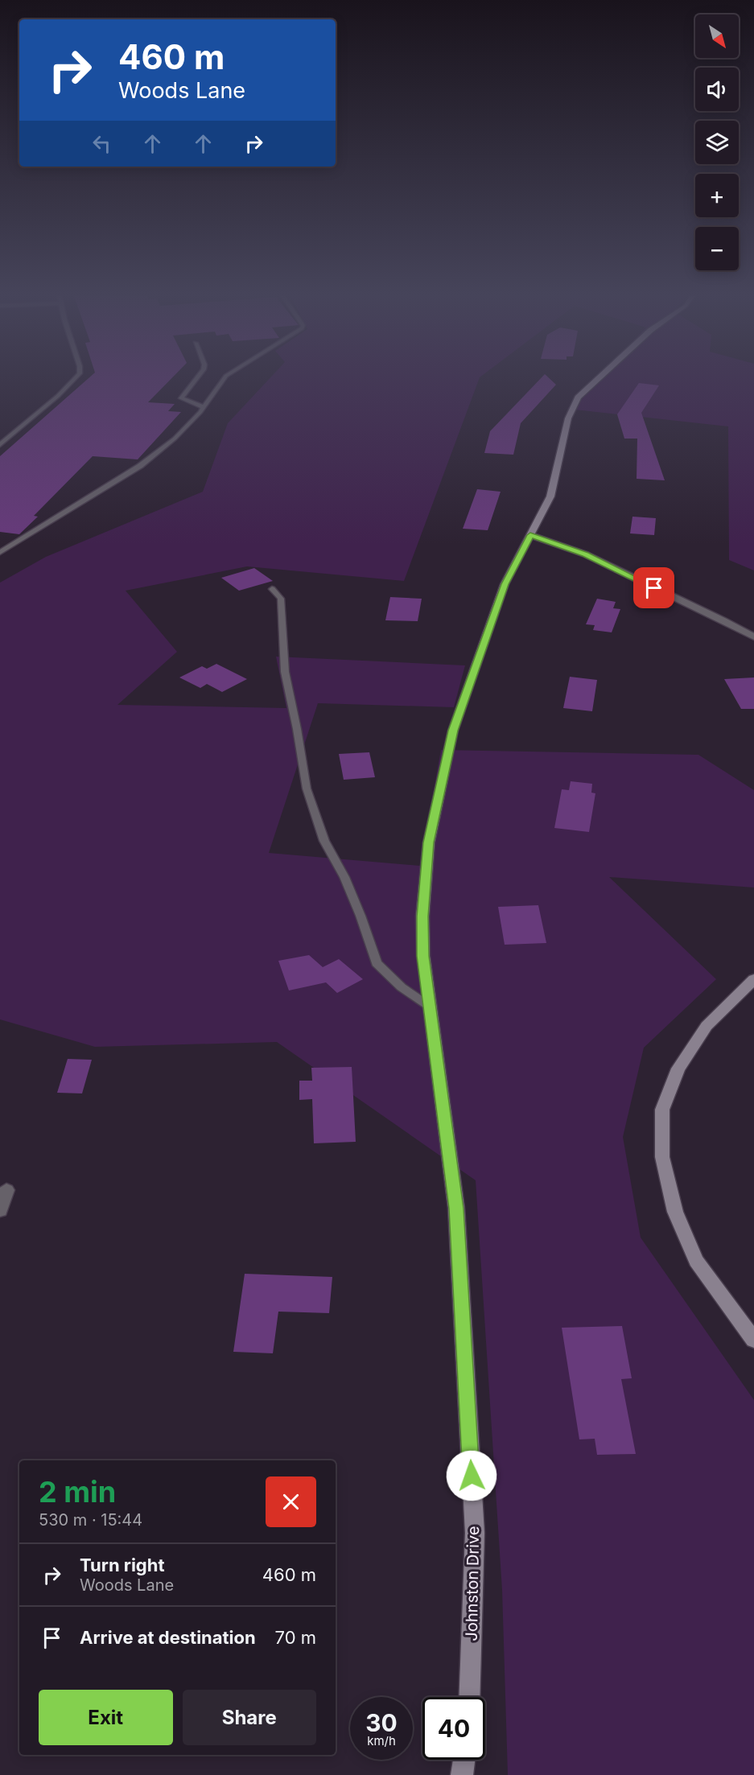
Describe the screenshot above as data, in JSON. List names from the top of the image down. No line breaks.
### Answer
{"streets":{"street":["Johnston Drive"]},"north":"bottom right","page":{"map_buttons":["+","−"],"turn":["460 m","Woods Lane"],"heading":["2 min","530 m · 15:44"],"list":[{"name":"Turn right","note":"Woods Lane","value":"460 m"},{"name":"Arrive at destination","value":"70 m"}],"buttons":["Exit","Share"],"speed":"30 km/h","limit":"40"}}
